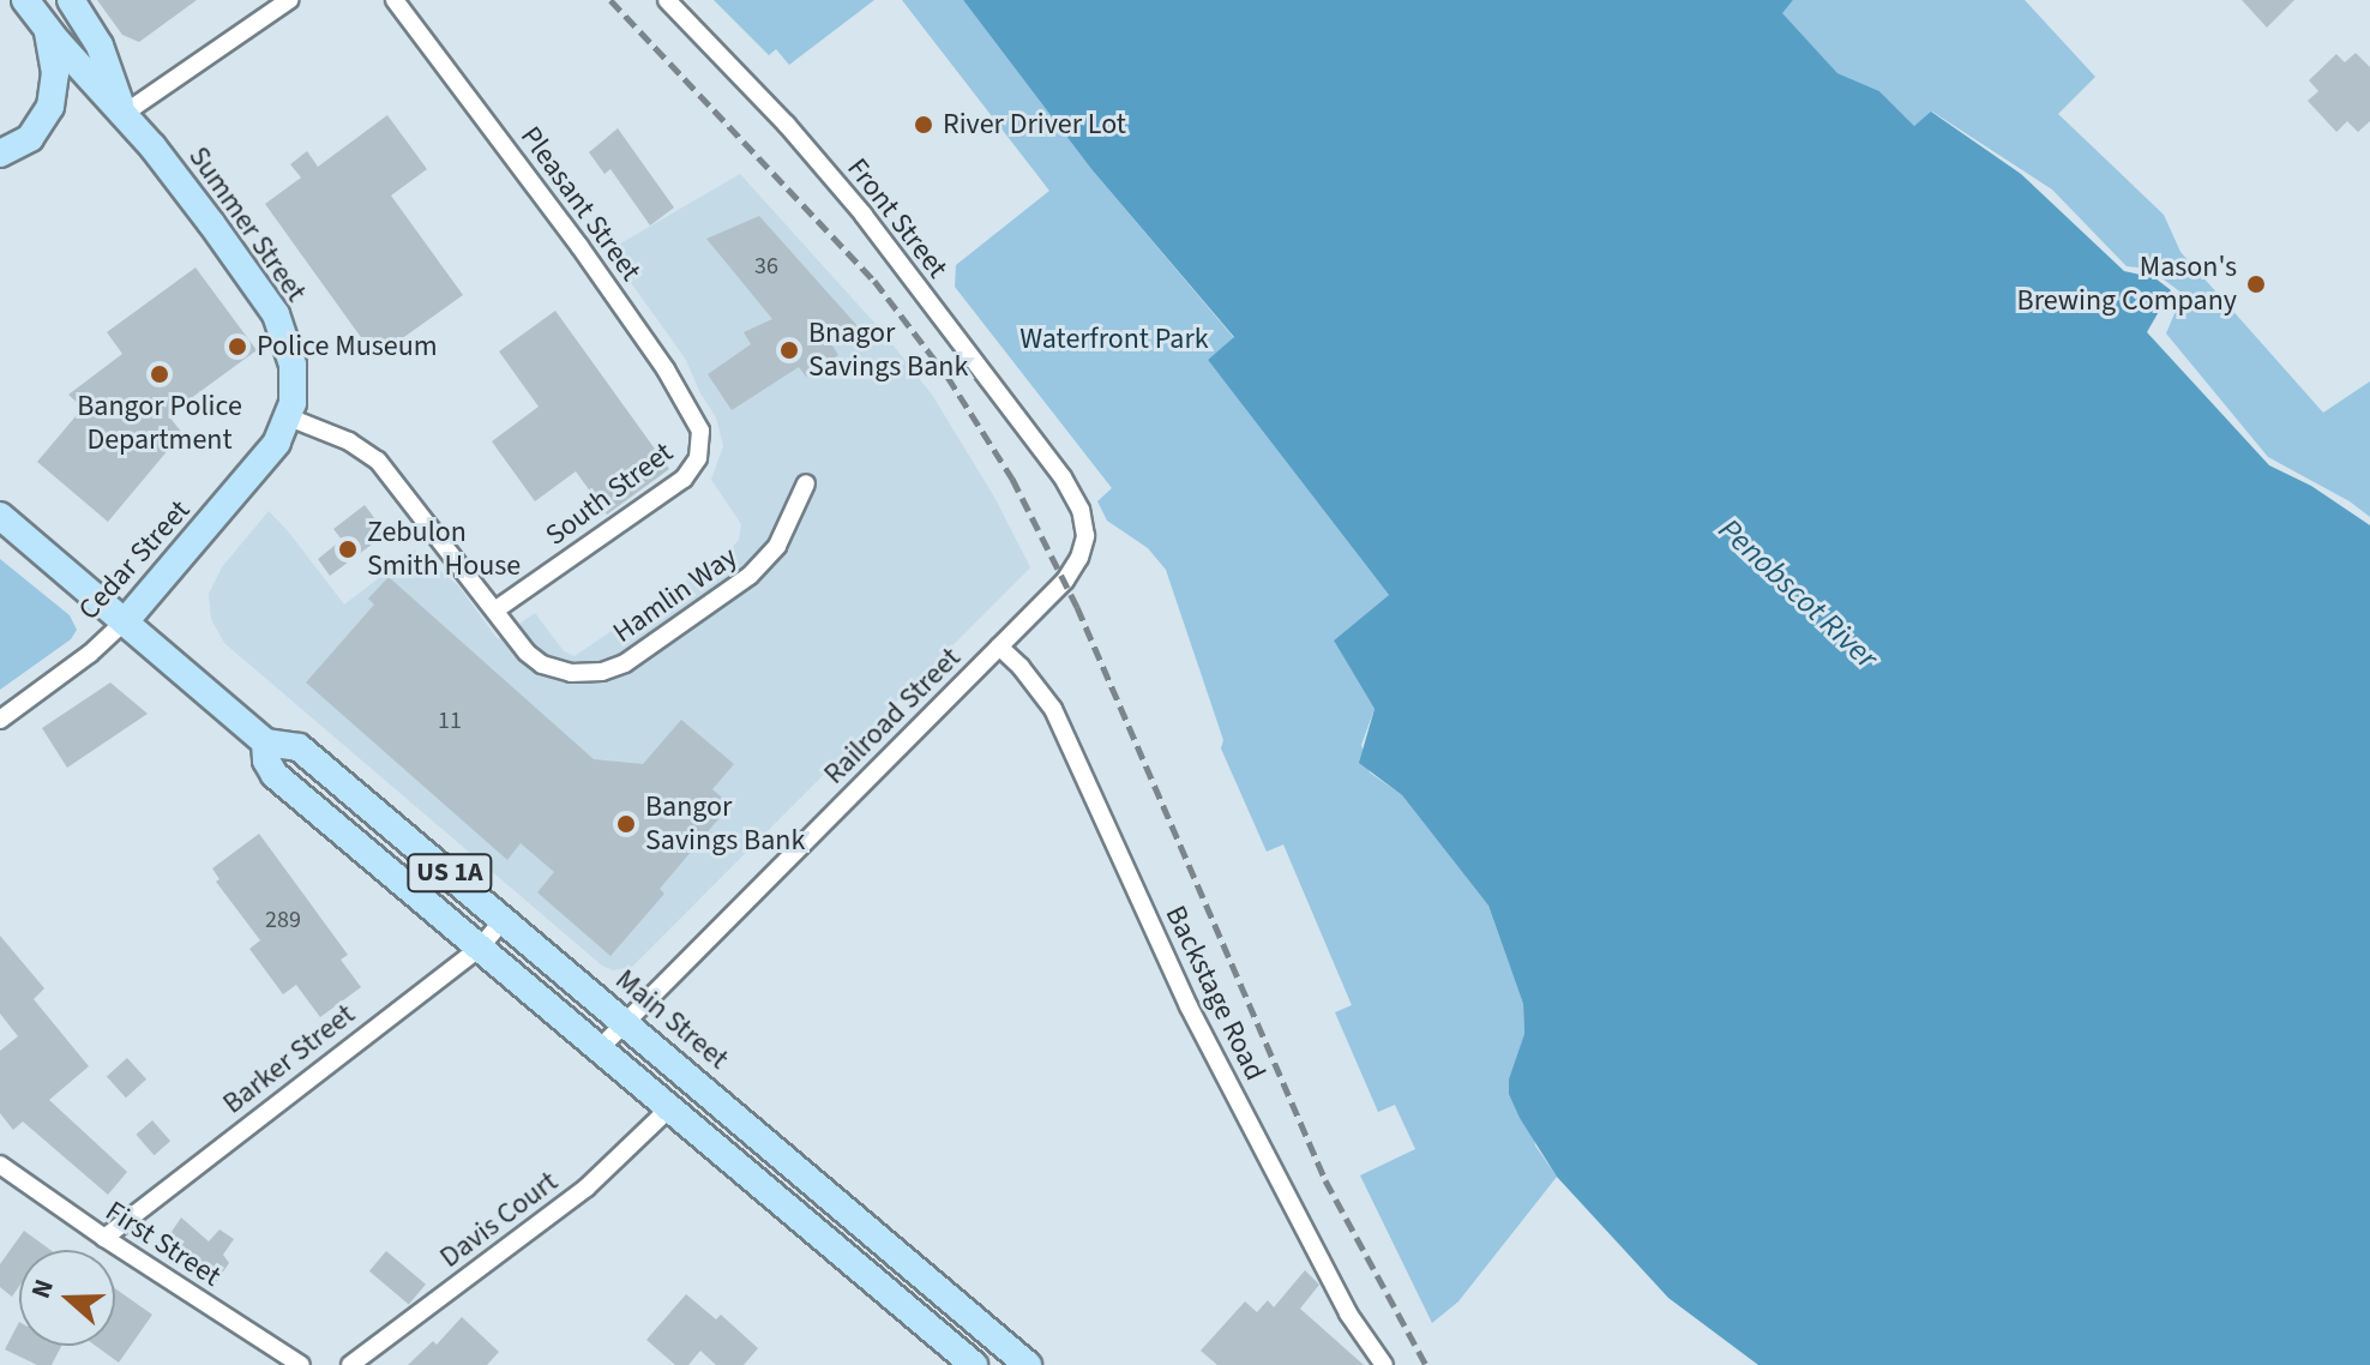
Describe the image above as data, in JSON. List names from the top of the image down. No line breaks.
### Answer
{"streets":{"main road":["Summer Street","Cedar Street","US 1A","Main Street"],"street":["Pleasant Street","Front Street","South Street","Hamlin Way","Railroad Street","Backstage Road","Barker Street","Davis Court","First Street"]},"crossings":[["Pleasant Street","South Street"],["Front Street","Railroad Street"],["Summer Street","Cedar Street"],["South Street","Hamlin Way"],["Cedar Street","Main Street"],["Railroad Street","Backstage Road"],["Railroad Street","Main Street"],["Main Street","Barker Street"],["Main Street","Davis Court"],["Barker Street","First Street"]],"water":["Penobscot River"],"parks":["Waterfront Park"],"places":["River Driver Lot","Mason's Brewing Company","Police Museum","Bnagor Savings Bank","Bangor Police Department","Zebulon Smith House","Bangor Savings Bank"],"house_numbers":["36","11","289"],"north":"left"}
